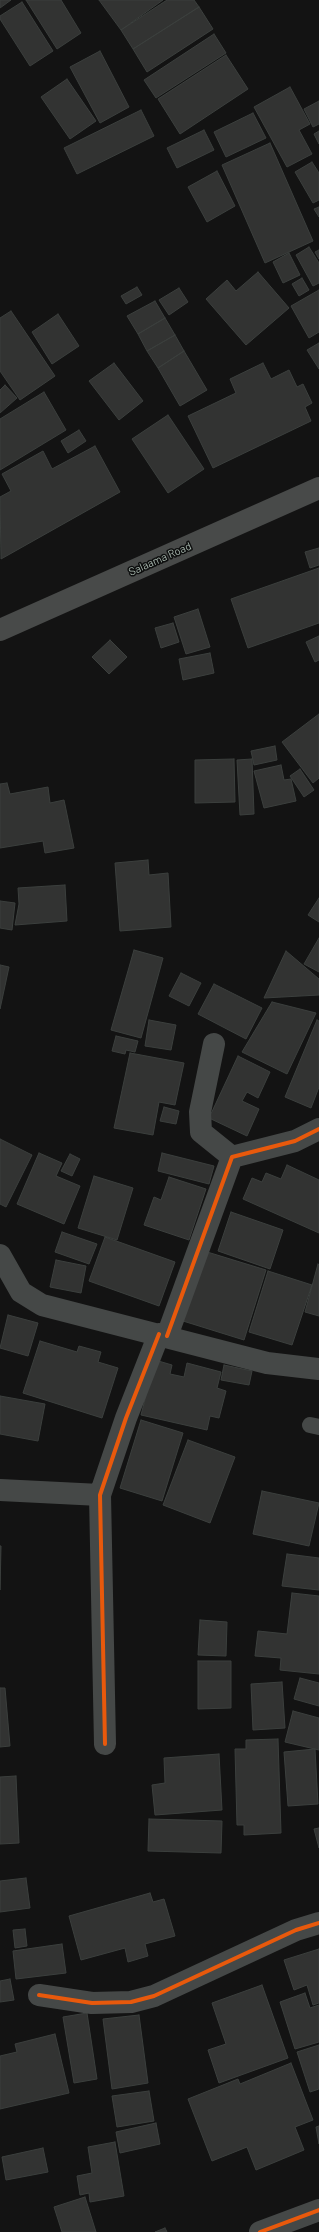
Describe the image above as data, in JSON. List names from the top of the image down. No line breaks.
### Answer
{"streets":{"main road":["Salaama Road"]}}
